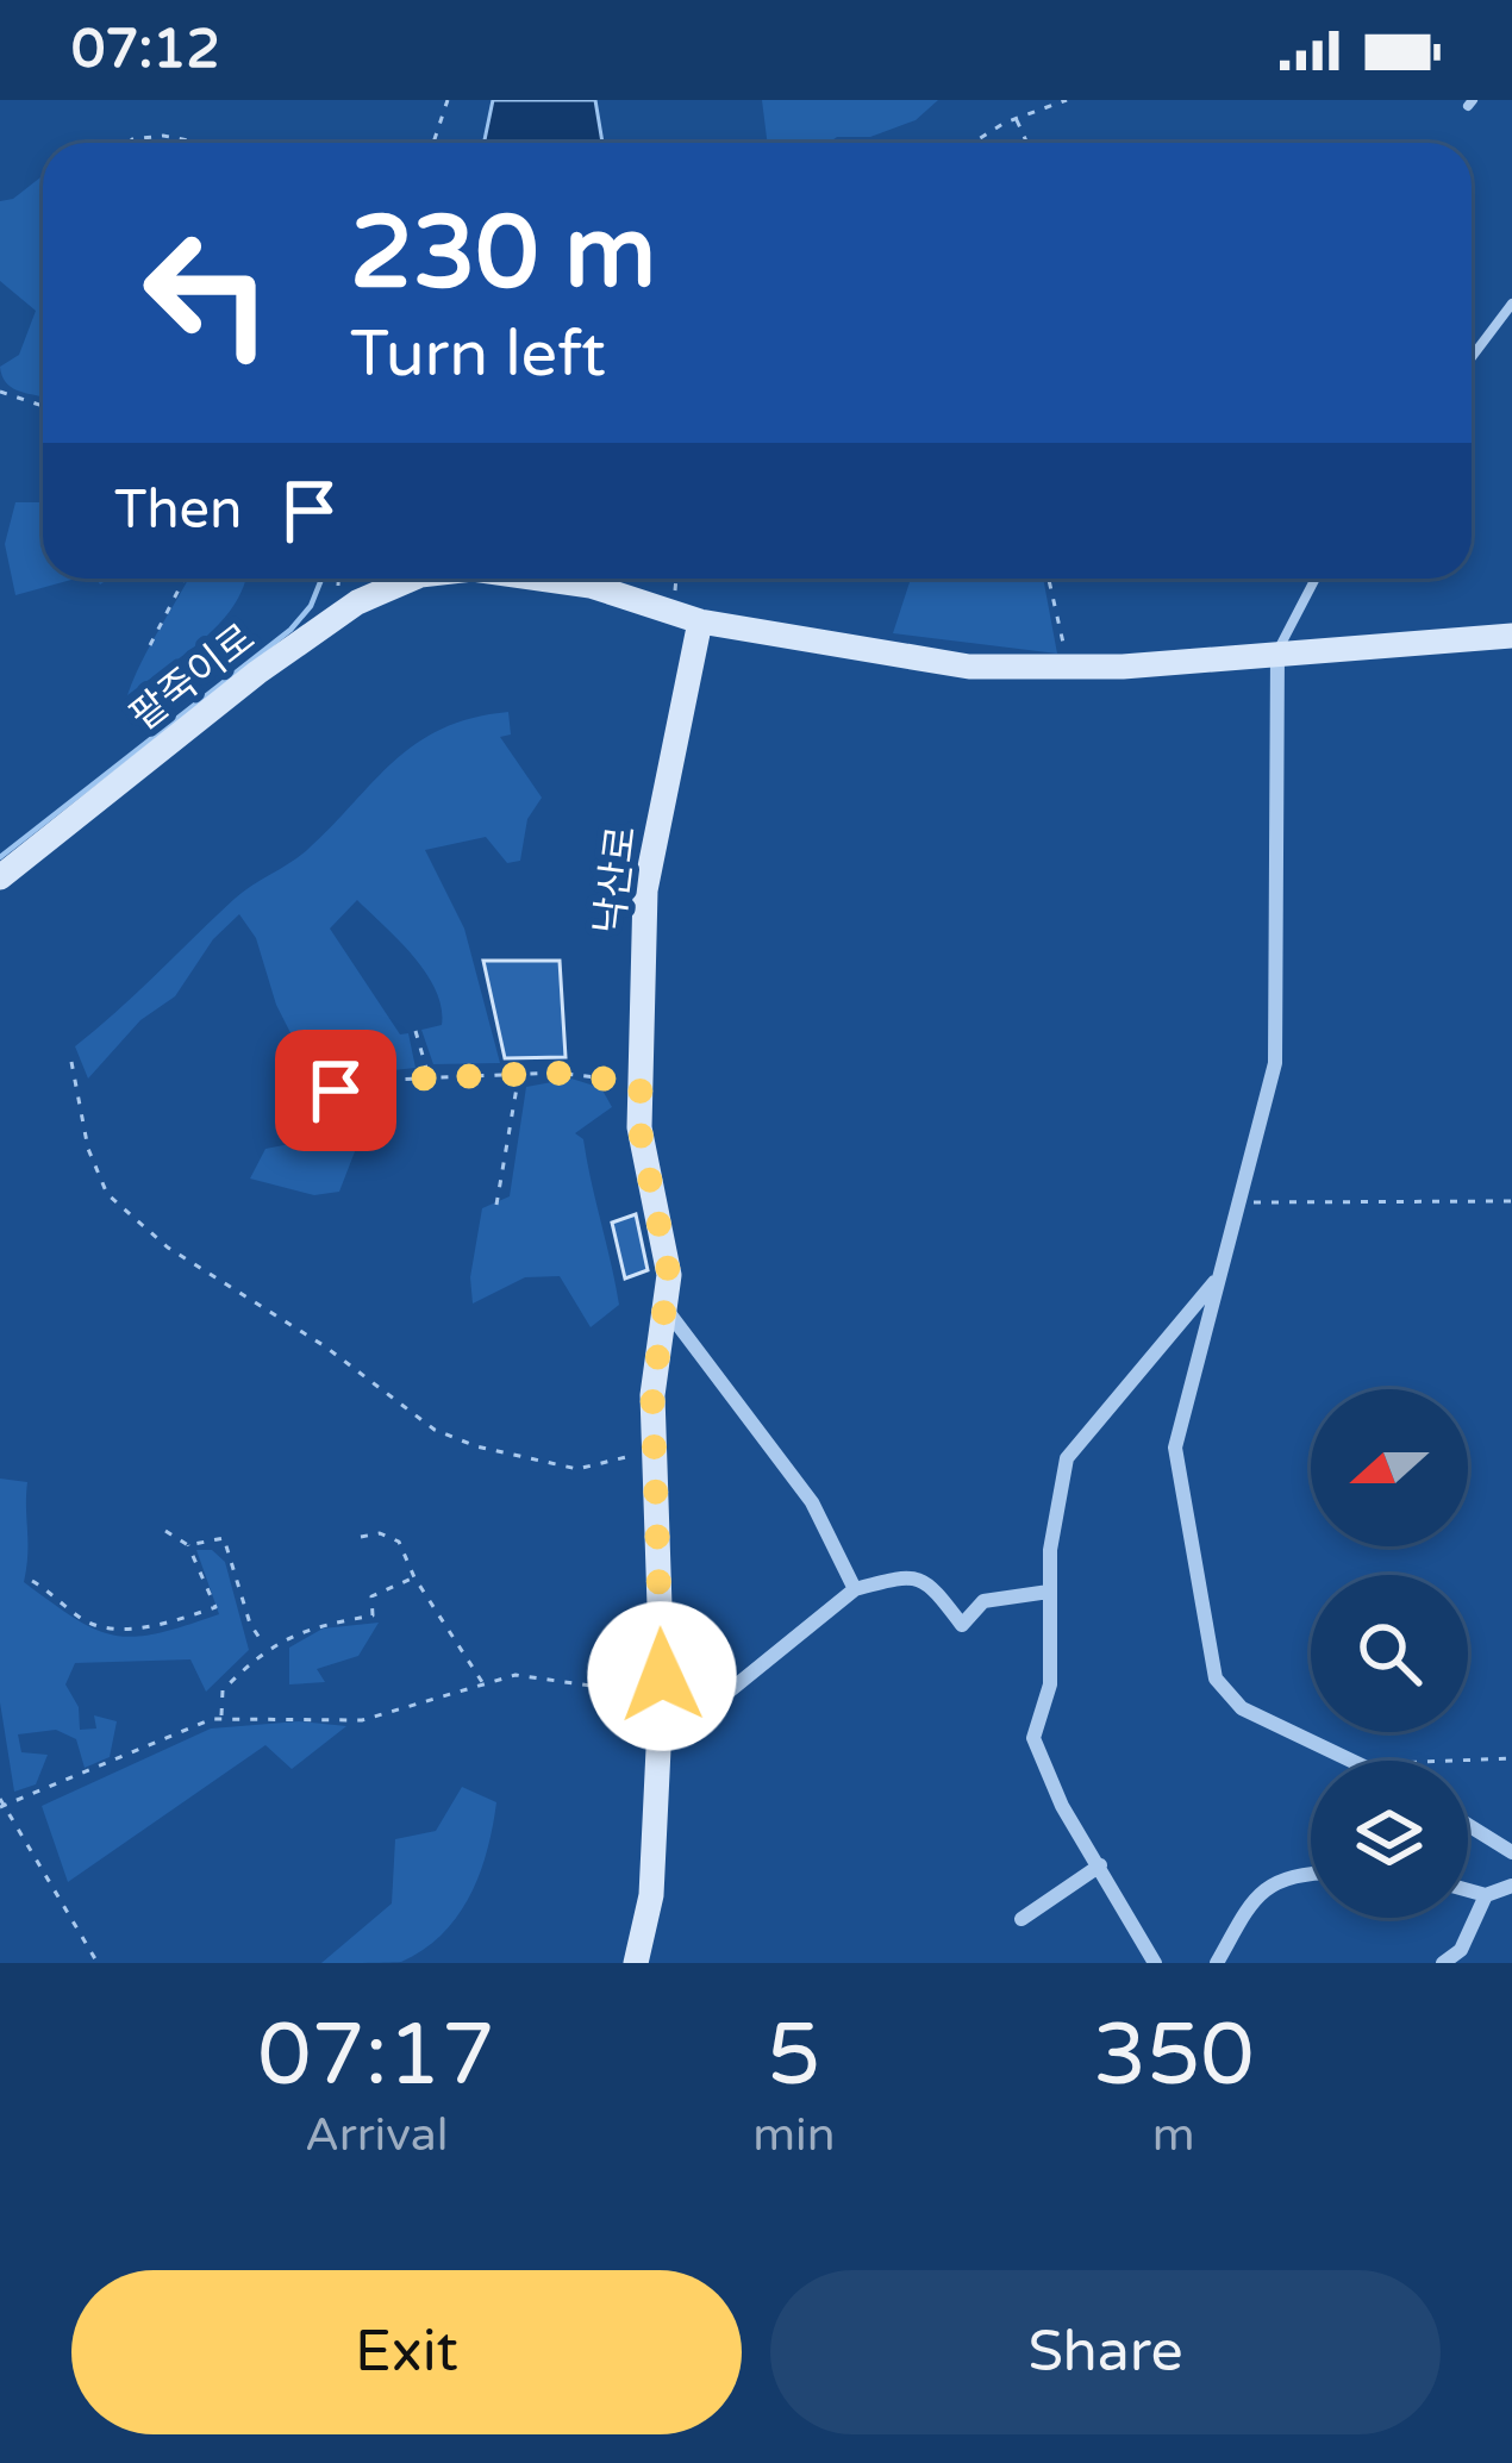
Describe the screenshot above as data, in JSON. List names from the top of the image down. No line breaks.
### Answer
{"streets":{"street":["팥죽이로","낙산로"]},"crossings":[["팥죽이로","낙산로"]],"north":"left","page":{"status":"07:12","turn":["230 m","Turn left"],"then":"Then","eta":["07:17","Arrival","5","min","350","m"],"buttons":["Exit","Share"]}}
